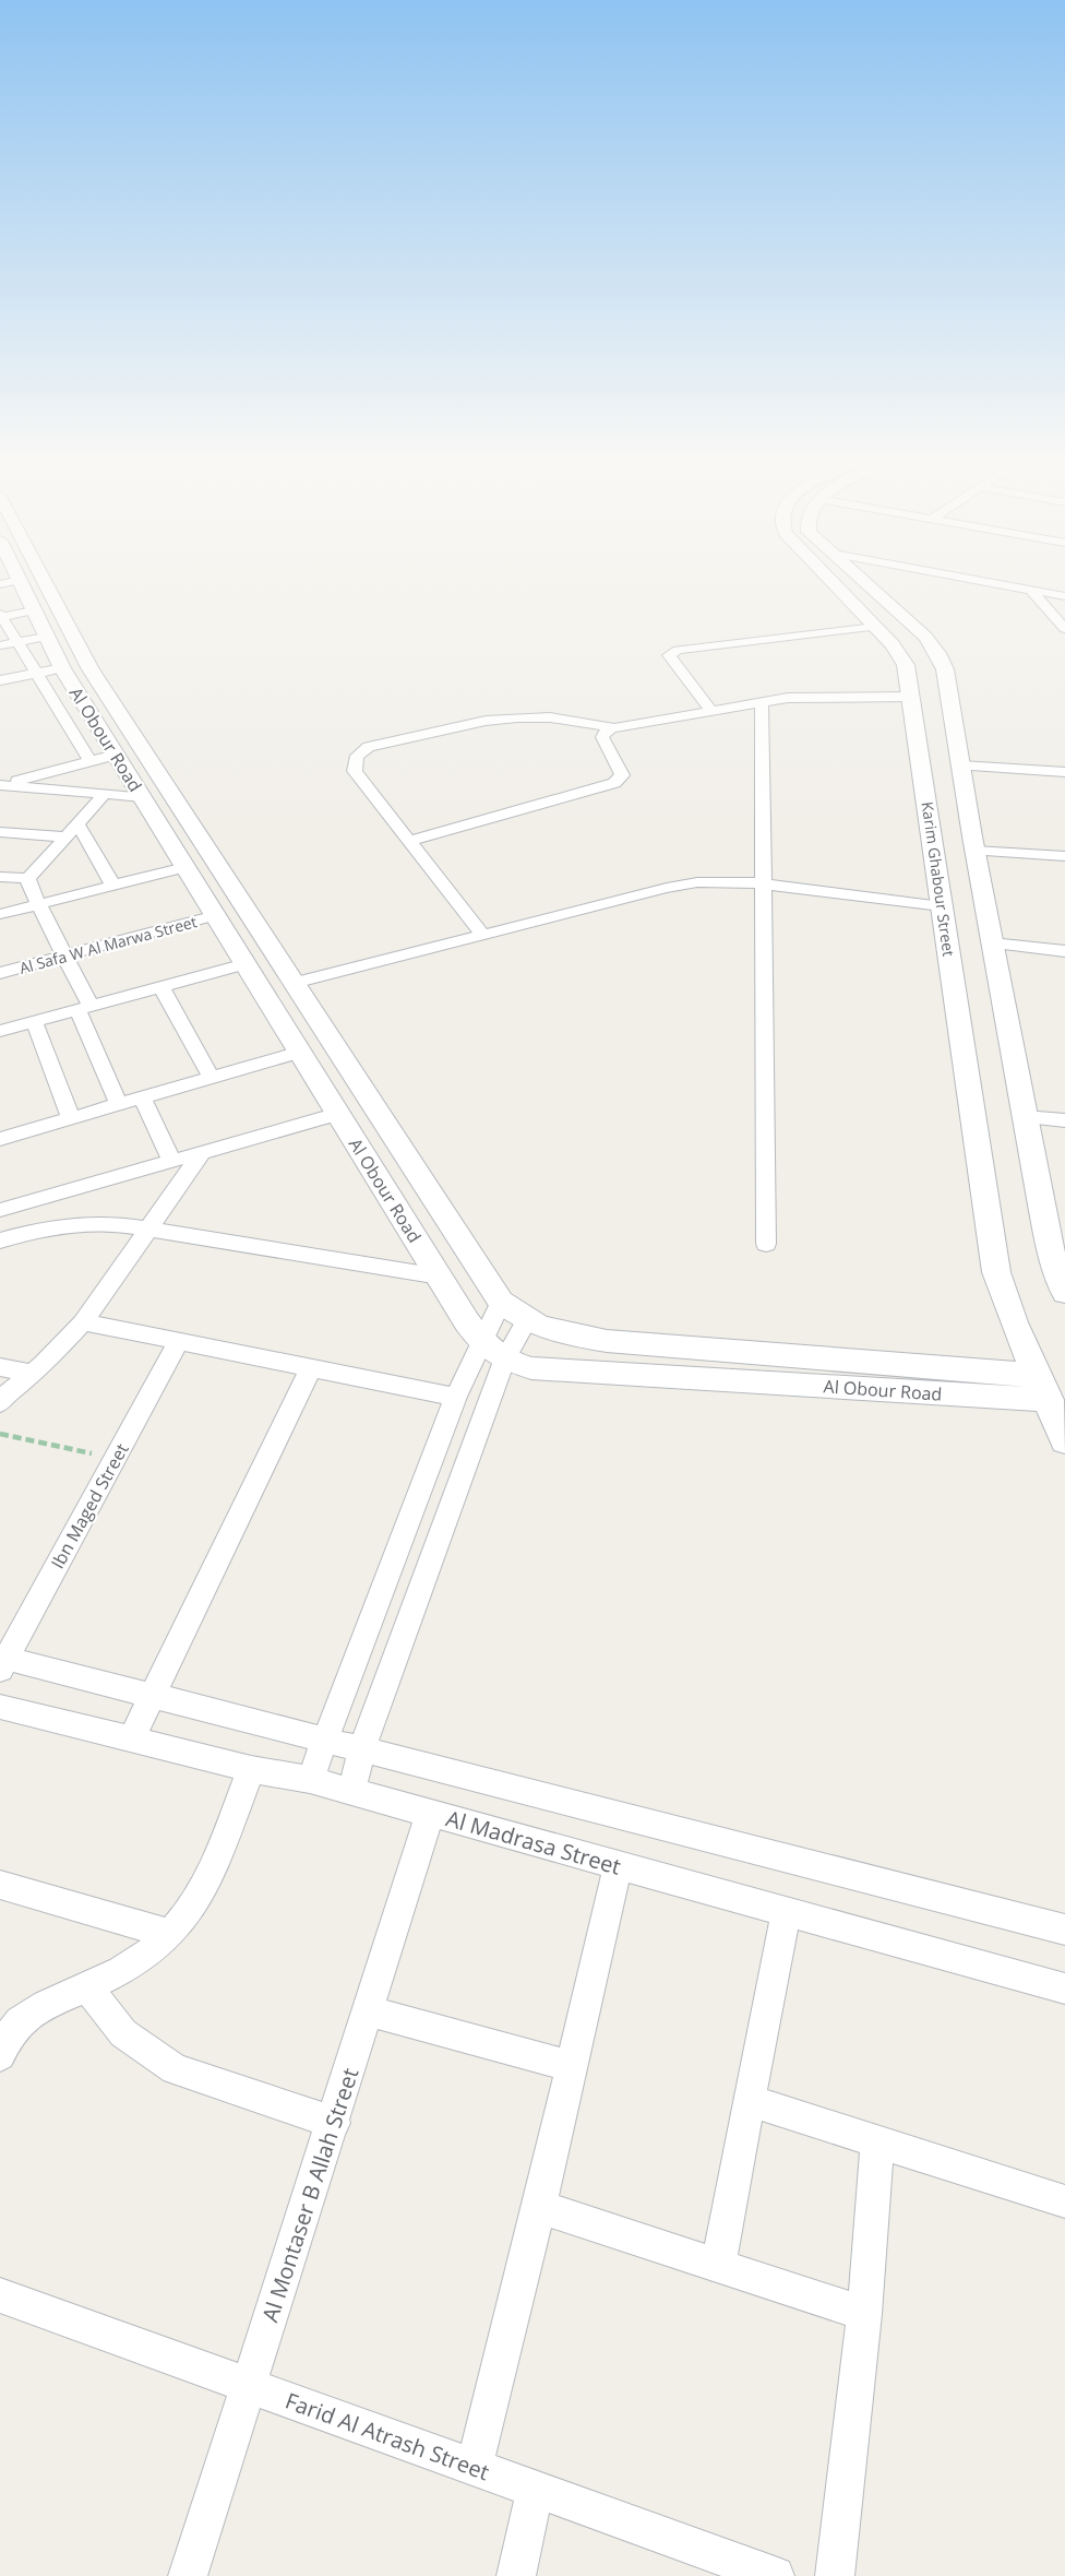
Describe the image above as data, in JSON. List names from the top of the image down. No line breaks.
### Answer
{"streets":{"street":["Al Obour Road","Karim Ghabour Street","Al Safa W Al Marwa Street","Ibn Maged Street","Al Madrasa Street","Al Montaser B Allah Street","Farid Al Atrash Street"]},"crossings":[["Al Obour Road","Karim Ghabour Street"],["Al Obour Road","Al Safa W Al Marwa Street"],["Al Madrasa Street","Al Montaser B Allah Street"],["Al Montaser B Allah Street","Farid Al Atrash Street"]]}
